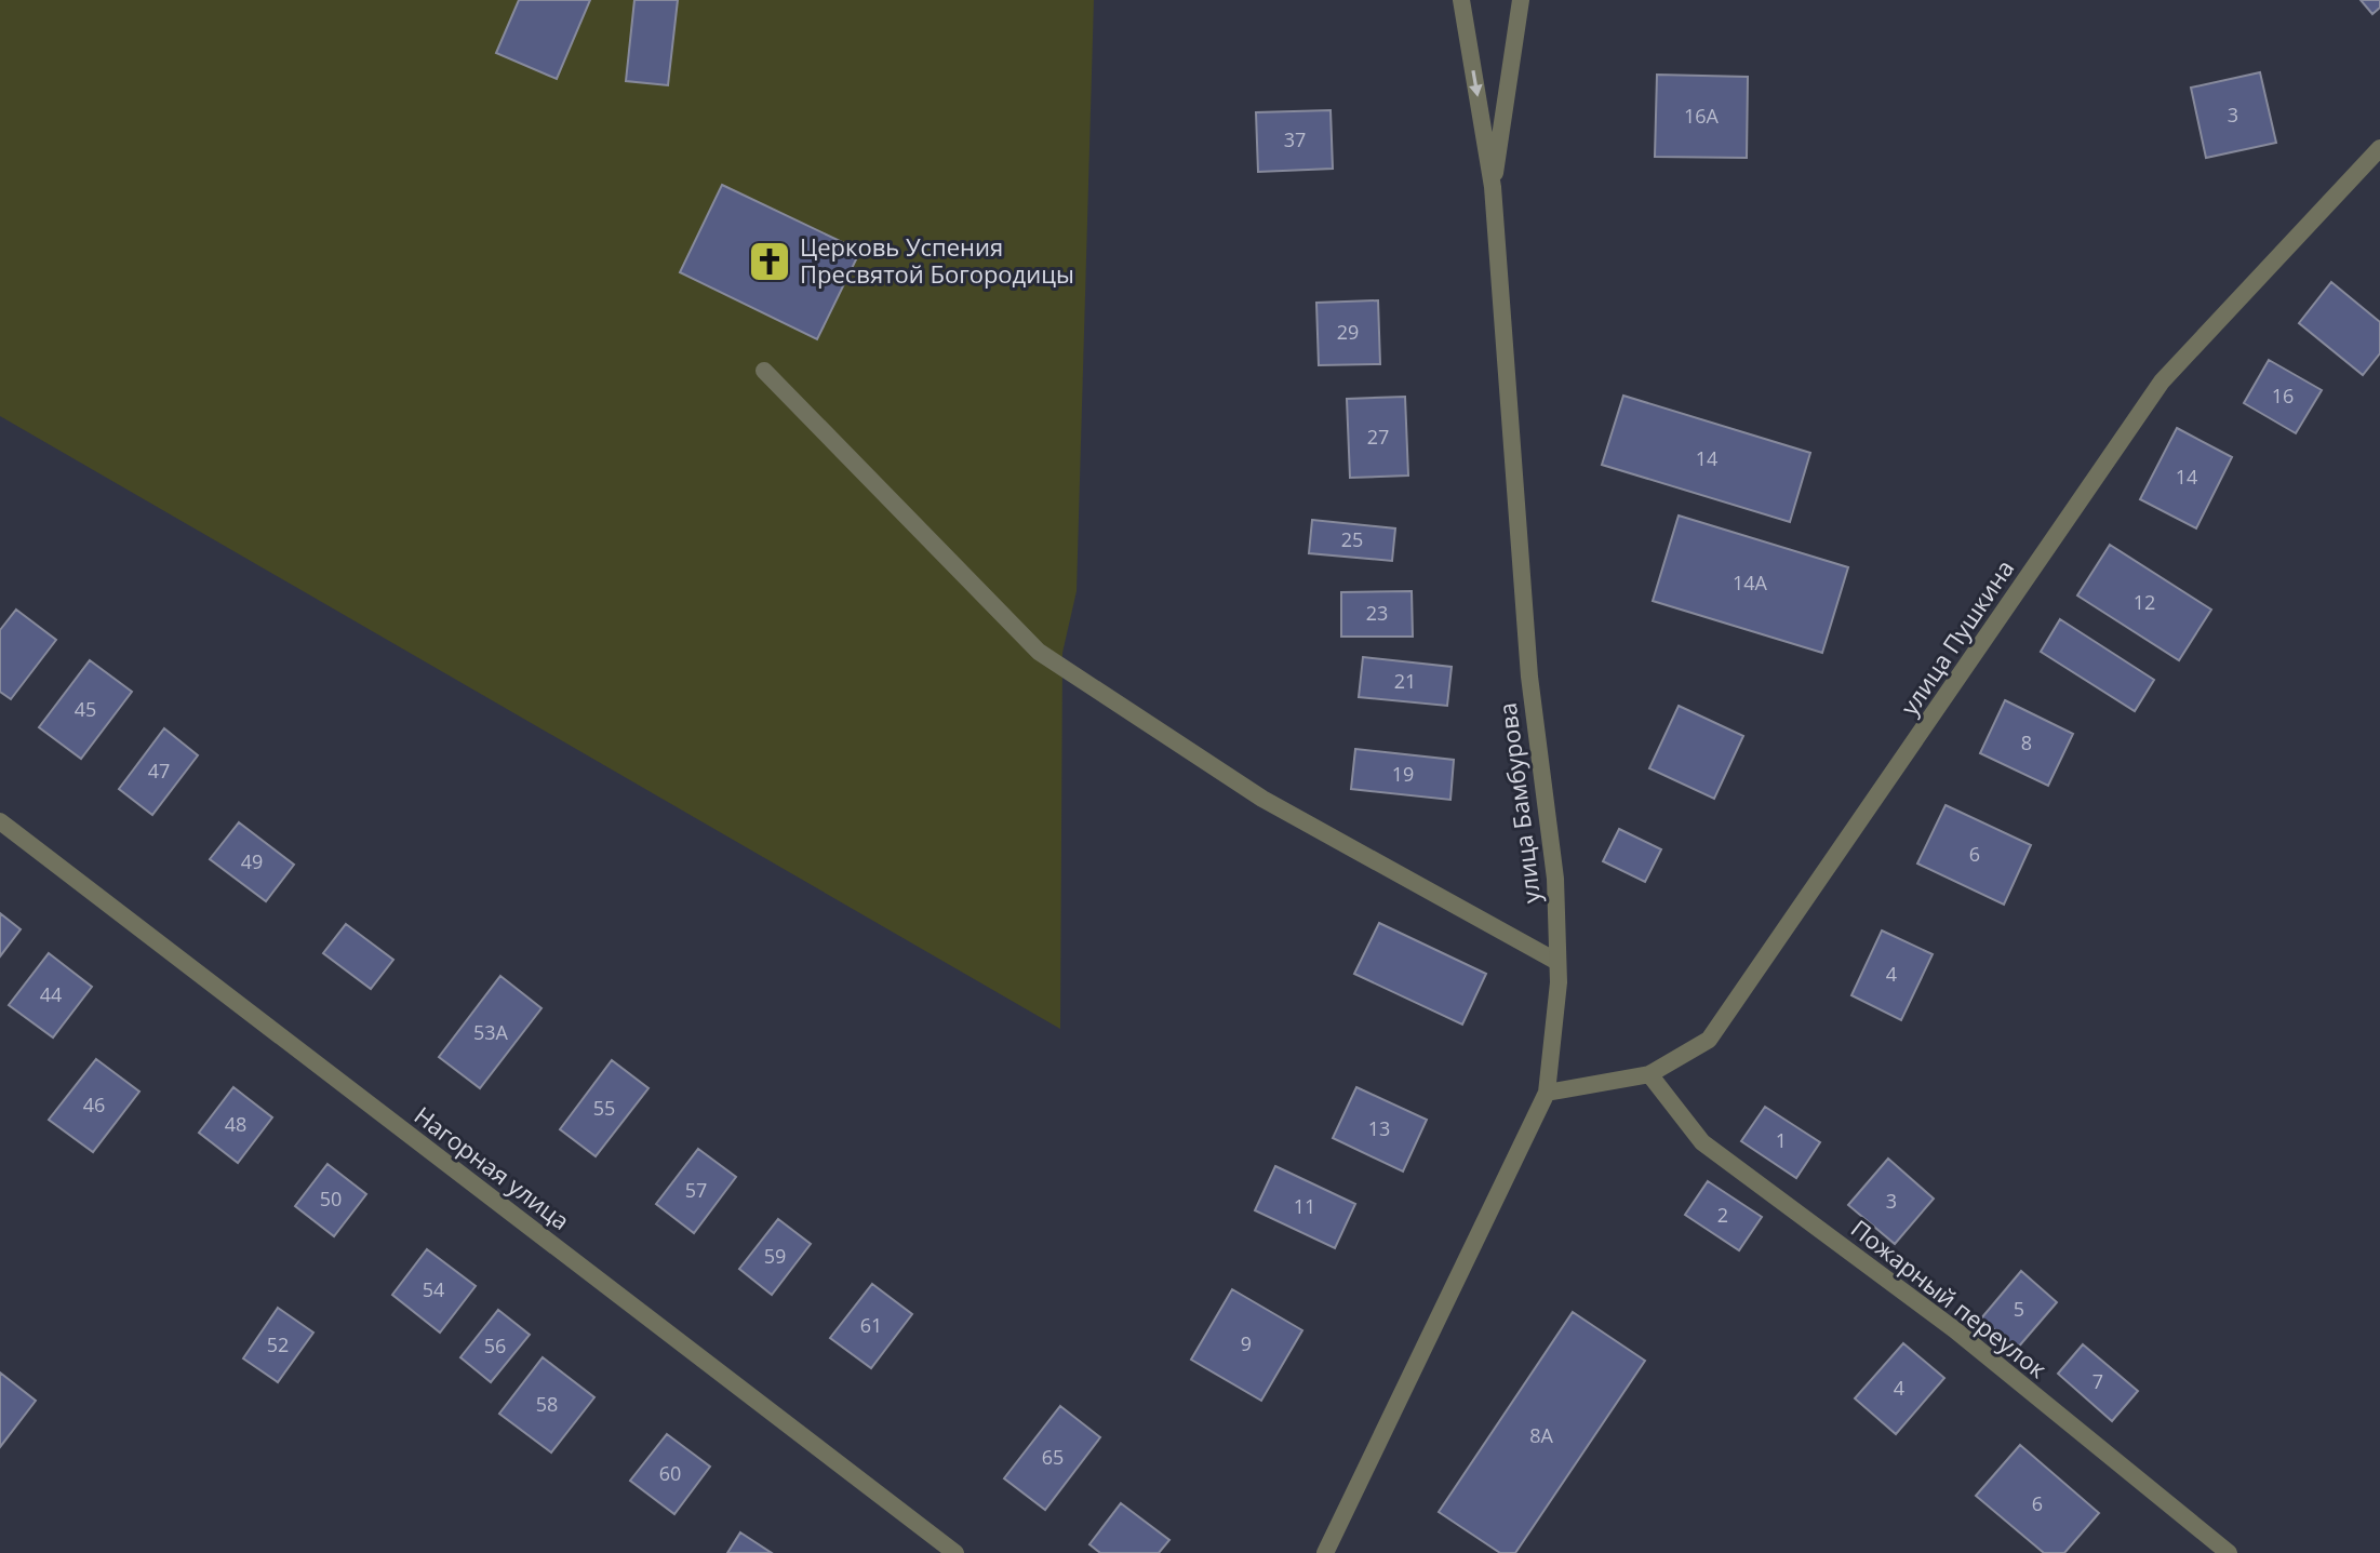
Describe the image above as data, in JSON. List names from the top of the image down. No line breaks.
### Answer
{"streets":{"street":["улица Пушкина","улица Бамбурова","Нагорная улица","Пожарный переулок"]},"crossings":[["улица Пушкина","улица Бамбурова"],["улица Пушкина","Пожарный переулок"]],"places":{"church":["Церковь Успения Пресвятой Богородицы"]},"house_numbers":["3","16А","37","29","16","27","14","14","25","14А","12","23","21","45","8","47","19","6","49","4","44","53А","46","55","48","13","1","57","50","3","11","2","59","54","5","61","9","52","56","7","4","58","8А","65","60","6"]}
